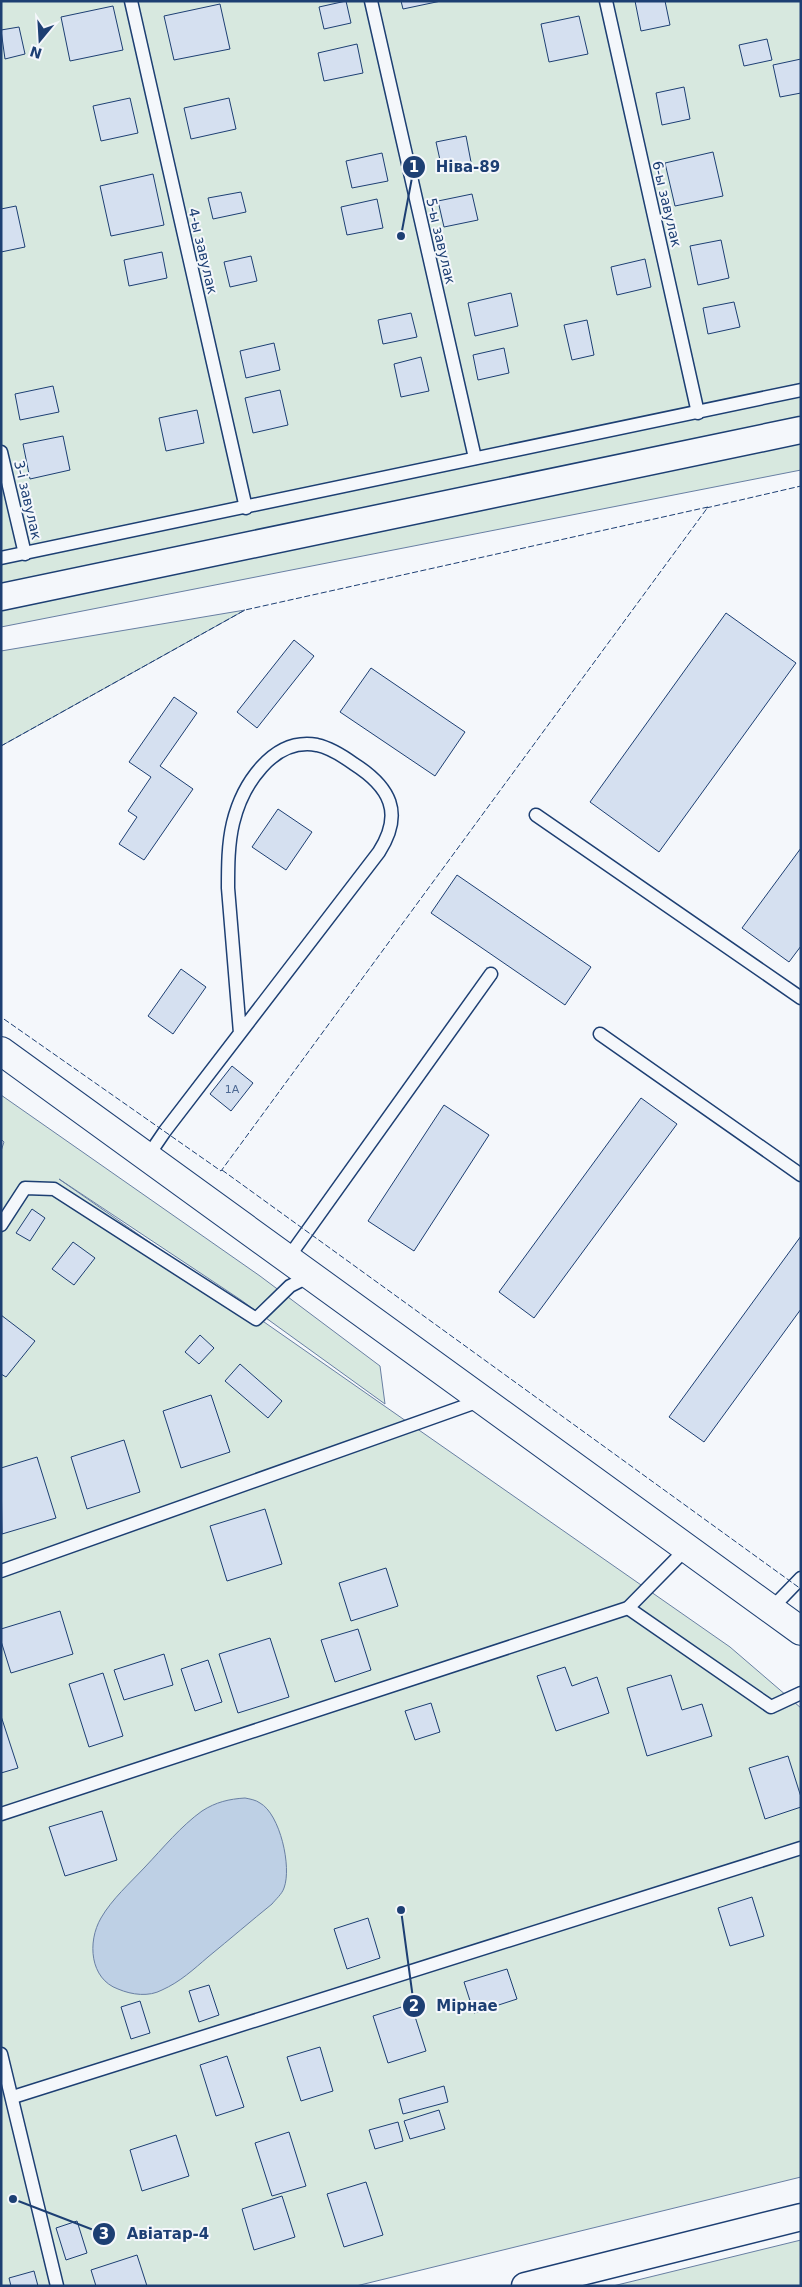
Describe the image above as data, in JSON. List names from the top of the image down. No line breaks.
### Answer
{"streets":{"lane":["6-ы завулак","5-ы завулак","4-ы завулак","3-і завулак"]},"places":["Ніва-89","Мірнае","Авіатар-4"],"house_numbers":["1А"],"north":"bottom"}
